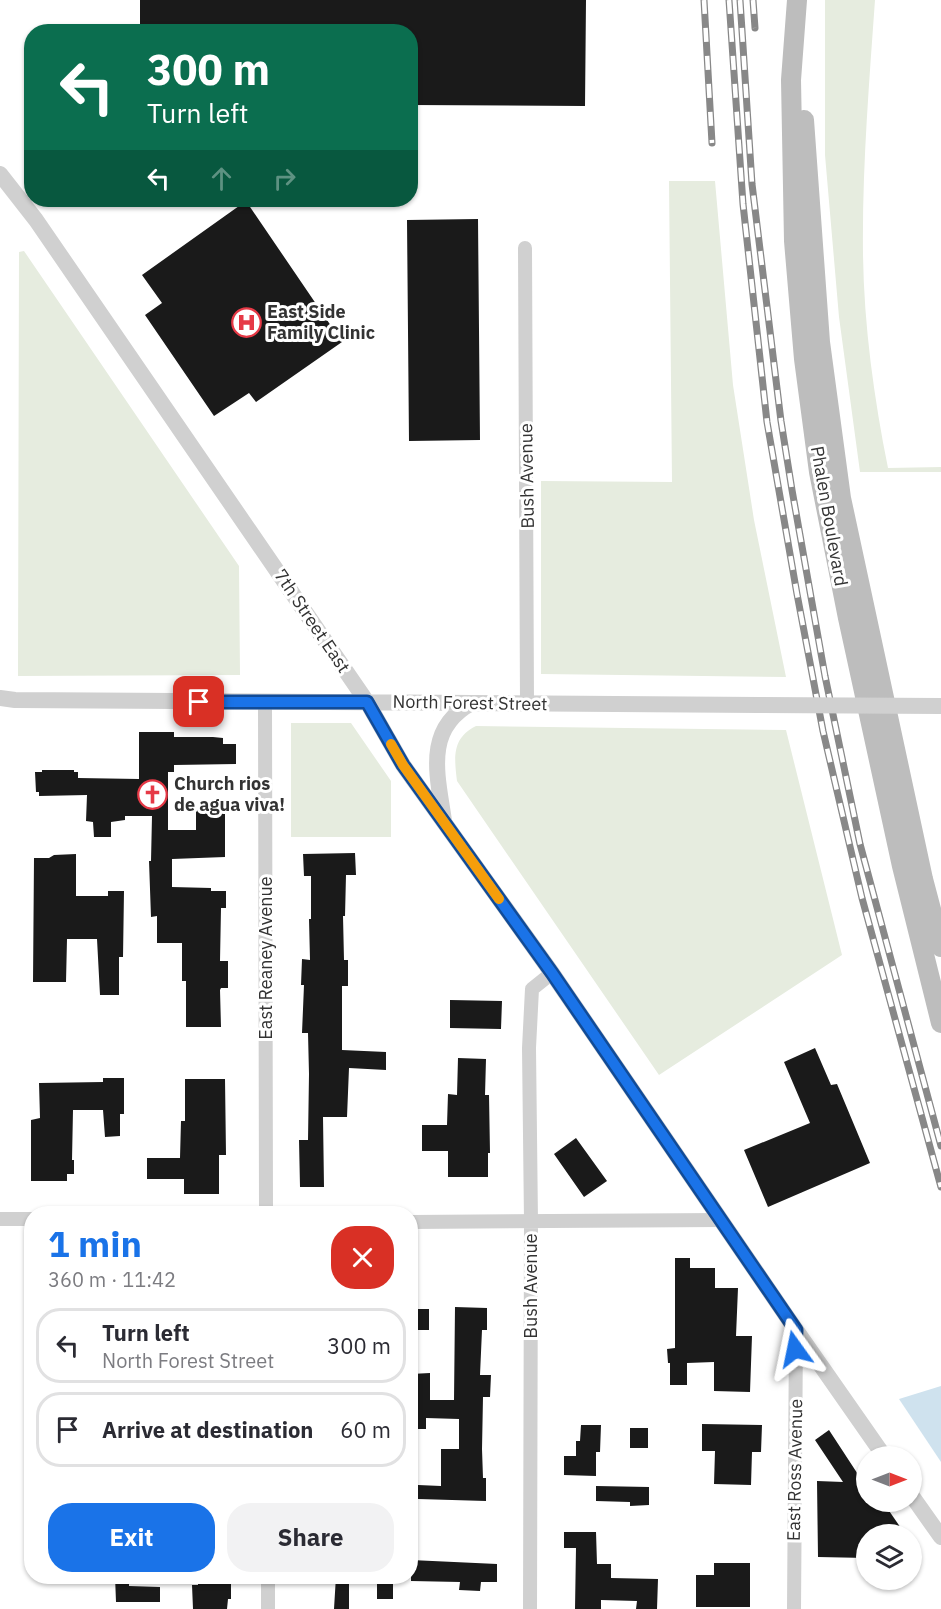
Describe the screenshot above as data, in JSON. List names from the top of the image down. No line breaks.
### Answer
{"streets":{"main road":["Phalen Boulevard"],"street":["Bush Avenue","7th Street East","North Forest Street","East Reaney Avenue","East Ross Avenue"]},"crossings":[["Bush Avenue","7th Street East"],["Bush Avenue","North Forest Street"],["7th Street East","North Forest Street"],["7th Street East","East Ross Avenue"],["North Forest Street","East Reaney Avenue"]],"places":{"hospital":["East Side Family Clinic"],"church":["Church rios de agua viva!"]},"north":"right","page":{"turn":["300 m","Turn left"],"heading":["1 min","360 m · 11:42"],"list":[{"name":"Turn left","note":"North Forest Street","value":"300 m"},{"name":"Arrive at destination","value":"60 m"}],"buttons":["Exit","Share"]}}
